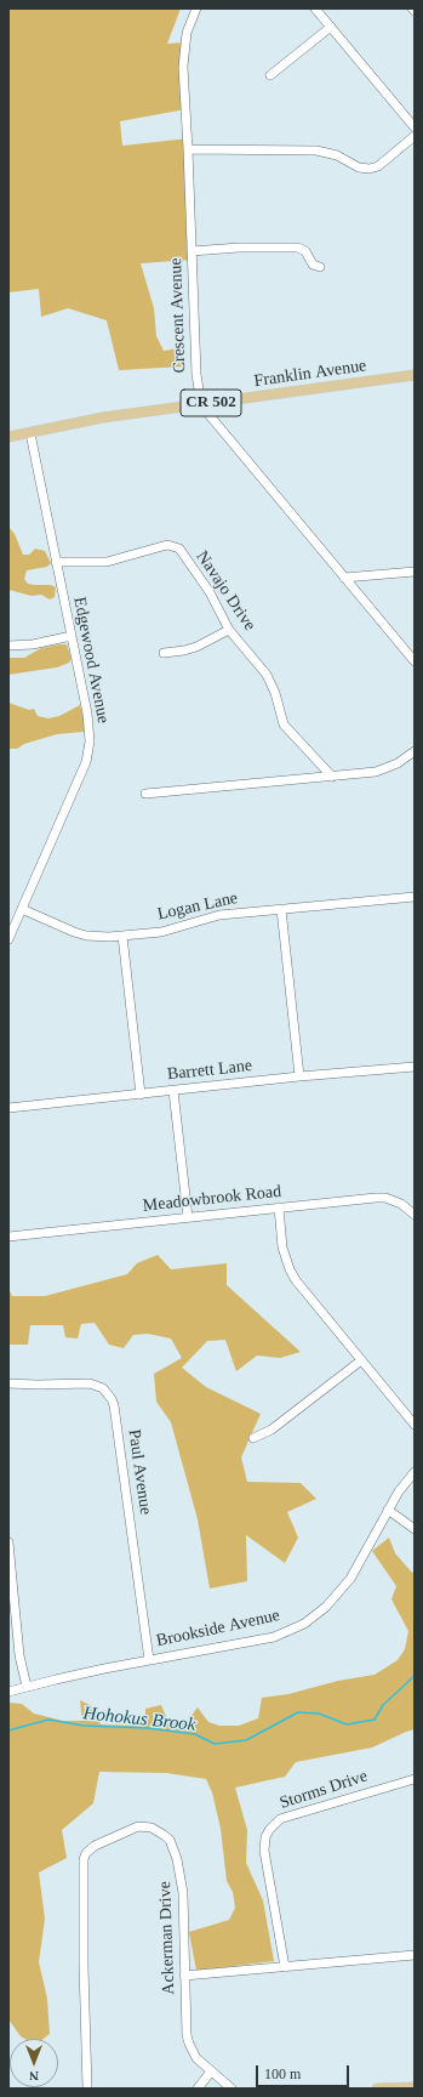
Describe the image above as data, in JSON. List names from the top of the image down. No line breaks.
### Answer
{"streets":{"main road":["Franklin Avenue","CR 502"],"street":["Crescent Avenue","Navajo Drive","Edgewood Avenue","Logan Lane","Barrett Lane","Meadowbrook Road","Paul Avenue","Brookside Avenue","Storms Drive","Ackerman Drive"]},"crossings":[["Crescent Avenue","Franklin Avenue"],["Franklin Avenue","Edgewood Avenue"],["Navajo Drive","Edgewood Avenue"],["Edgewood Avenue","Logan Lane"],["Paul Avenue","Brookside Avenue"]],"water":["Hohokus Brook"],"scale_bar":"100 m","north":"bottom"}
